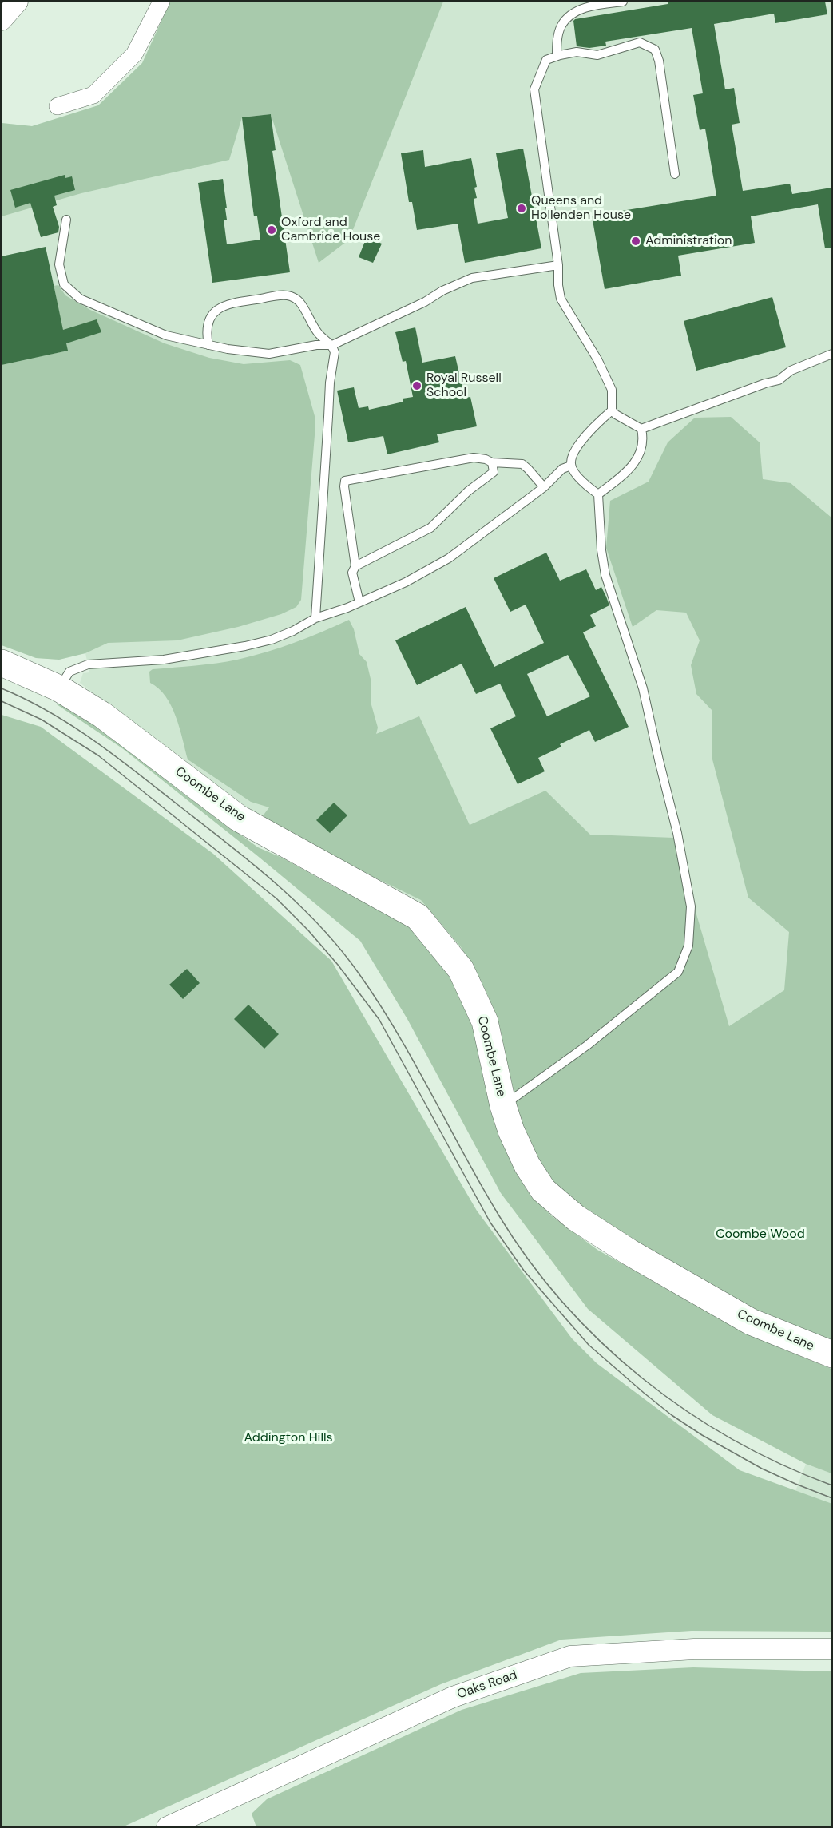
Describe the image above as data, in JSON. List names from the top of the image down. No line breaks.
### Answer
{"streets":{"main road":["Coombe Lane"],"street":["Oaks Road"]},"parks":["Coombe Wood","Addington Hills"],"places":["Queens and Hollenden House","Oxford and Cambride House","Administration","Royal Russell School"]}
